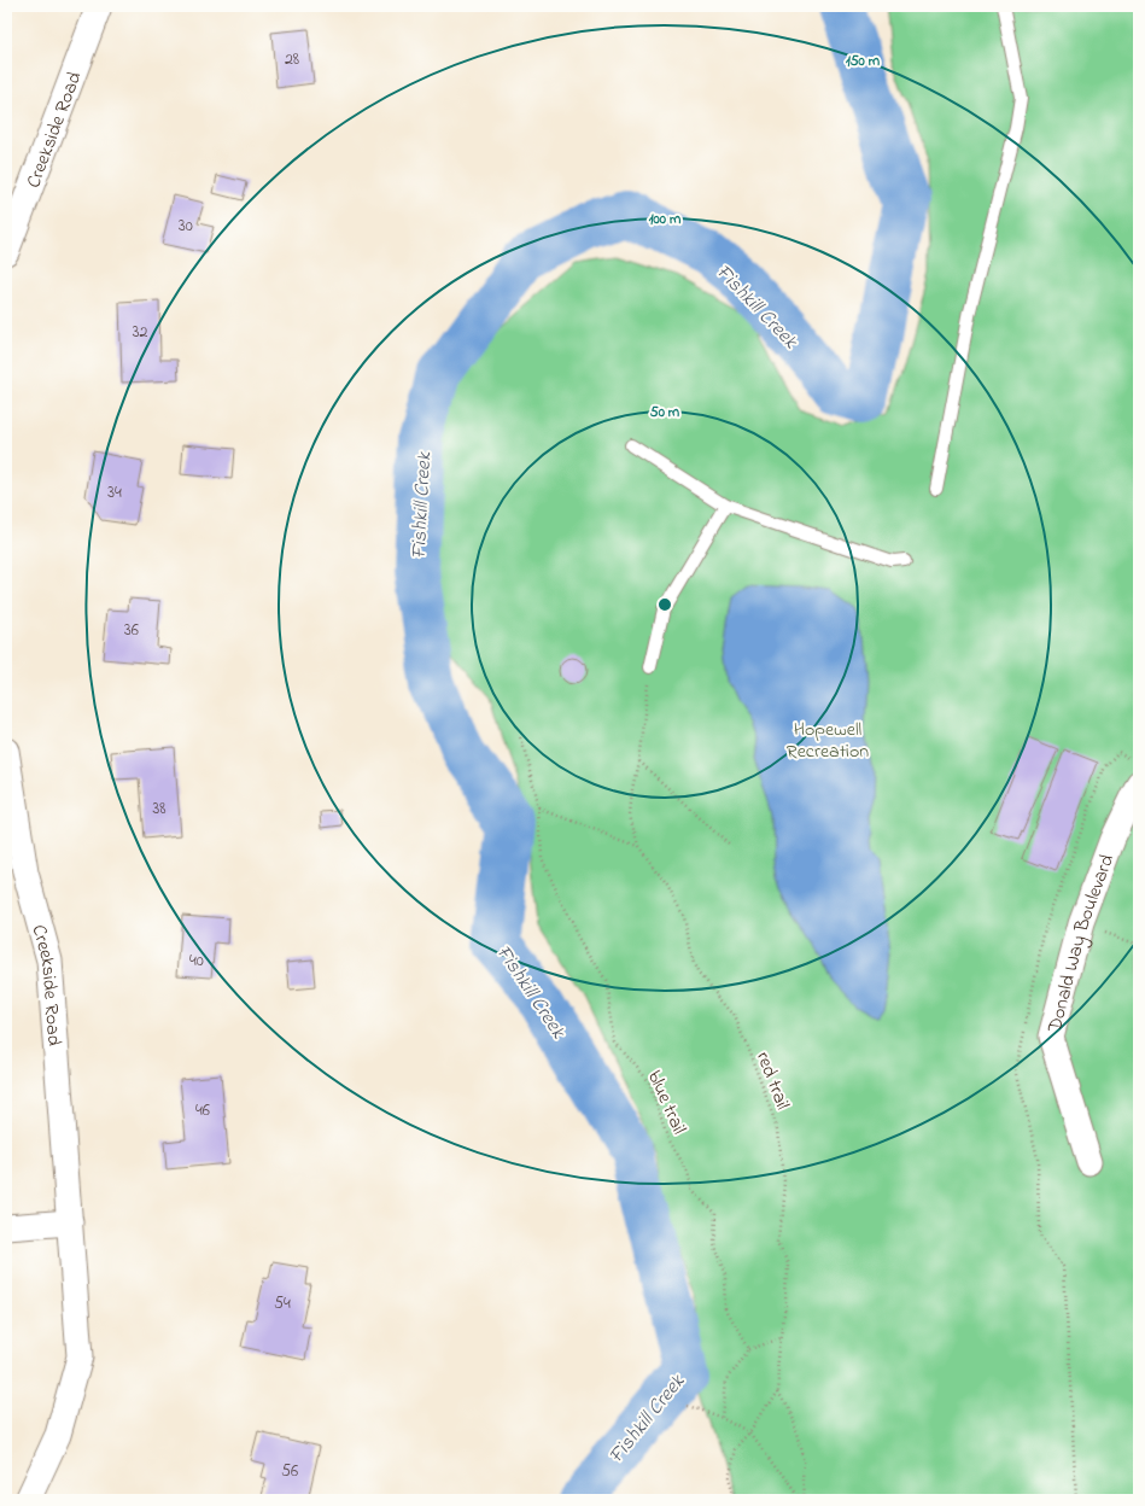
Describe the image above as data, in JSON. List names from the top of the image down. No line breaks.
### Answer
{"streets":{"street":["Creekside Road","Donald Way Boulevard"],"path":["red trail","blue trail"]},"water":["Fishkill Creek"],"parks":["Hopewell Recreation"],"house_numbers":["28","30","32","34","36","38","40","46","54","56"],"rings":["150 m","100 m","50 m"]}
